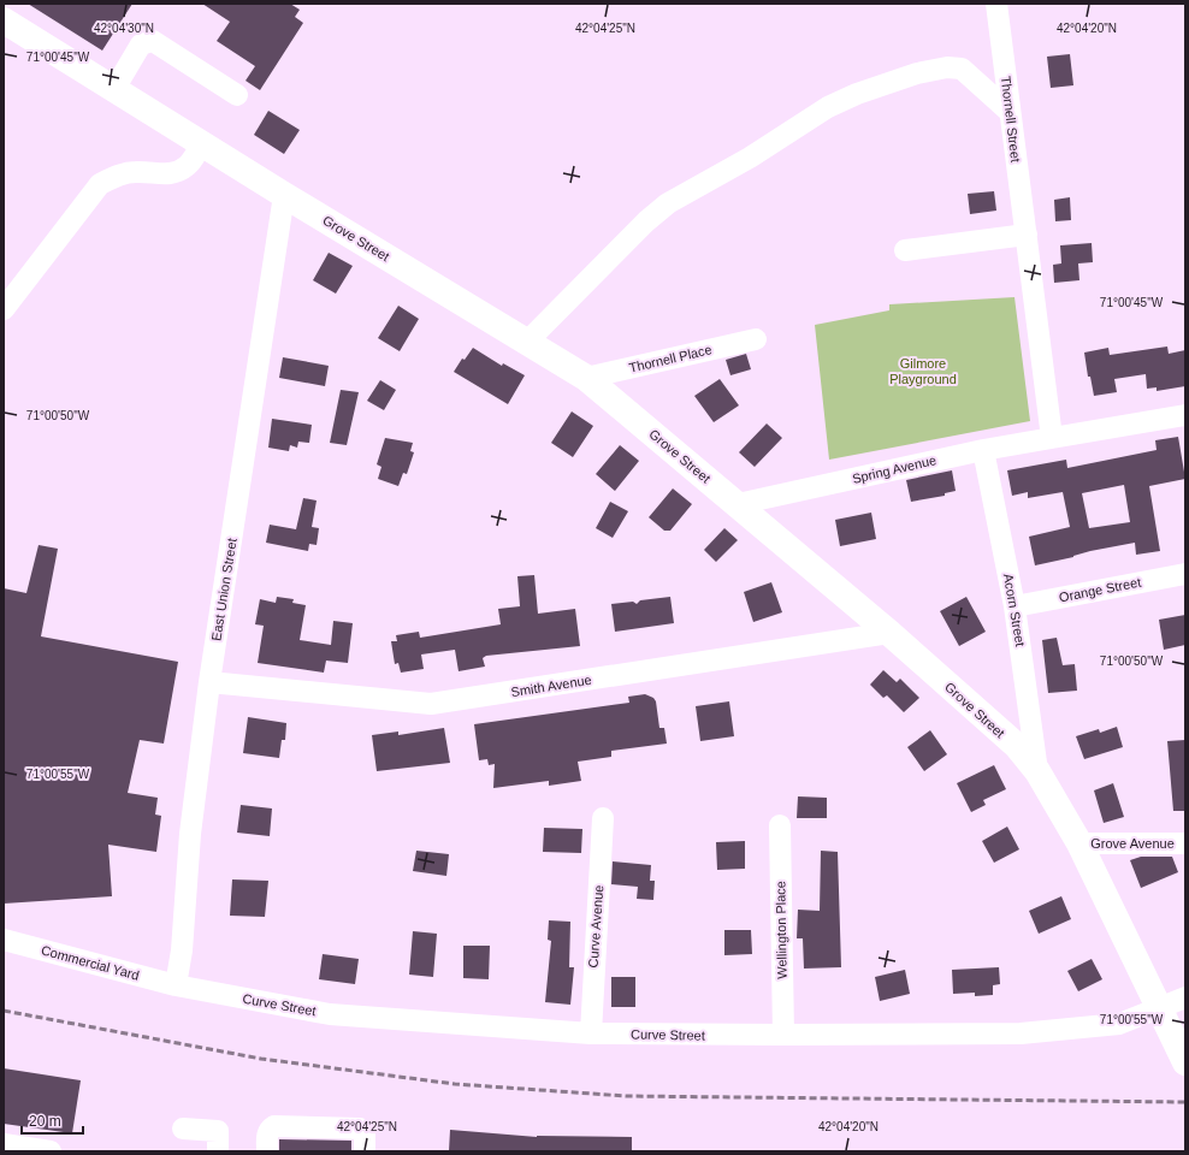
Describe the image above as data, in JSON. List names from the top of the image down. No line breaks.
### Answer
{"streets":{"main road":["Grove Street"],"street":["Thornell Street","Thornell Place","Spring Avenue","East Union Street","Orange Street","Acorn Street","Smith Avenue","Grove Avenue","Curve Avenue","Wellington Place","Commercial Yard","Curve Street"]},"crossings":[["Grove Street","Thornell Place"],["Grove Street","Spring Avenue"],["Grove Street","East Union Street"],["Grove Street","Acorn Street"],["Grove Street","Smith Avenue"],["Grove Street","Grove Avenue"],["Grove Street","Curve Street"],["Spring Avenue","Acorn Street"],["East Union Street","Smith Avenue"],["East Union Street","Commercial Yard"],["East Union Street","Curve Street"],["Orange Street","Acorn Street"],["Curve Avenue","Curve Street"],["Wellington Place","Curve Street"],["Commercial Yard","Curve Street"]],"parks":["Gilmore Playground"],"scale_bar":"20 m","coordinates":["42°04'30\"N","42°04'25\"N","42°04'20\"N","71°00'45\"W","71°00'50\"W","71°00'55\"W"]}
